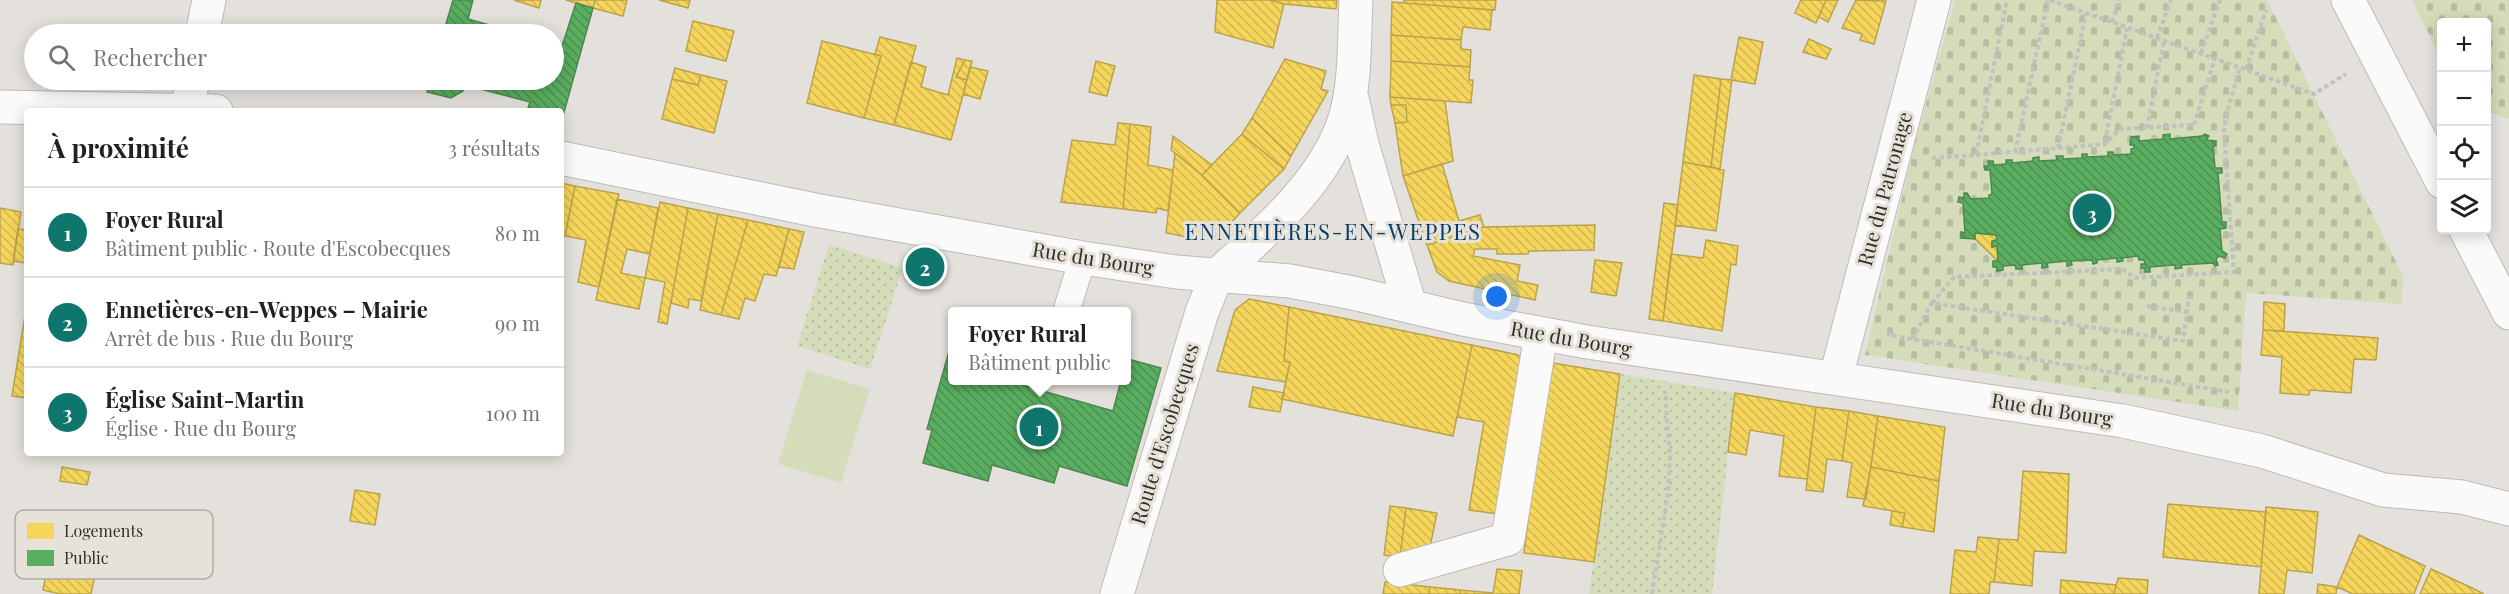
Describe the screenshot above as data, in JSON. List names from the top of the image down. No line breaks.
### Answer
{"streets":{"street":["Rue du Patronage","Rue du Bourg","Route d'Escobecques"]},"crossings":[["Rue du Patronage","Rue du Bourg"],["Rue du Bourg","Route d'Escobecques"]],"districts":["ENNETIÈRES-EN-WEPPES"],"legend":["Logements","Public"],"page":{"map_buttons":["+","−"],"search":"Rechercher","heading":["À proximité","3 résultats"],"list":[{"mark":"1","name":"Foyer Rural","note":"Bâtiment public · Route d'Escobecques","value":"80 m"},{"mark":"2","name":"Ennetières-en-Weppes – Mairie","note":"Arrêt de bus · Rue du Bourg","value":"90 m"},{"mark":"3","name":"Église Saint-Martin","note":"Église · Rue du Bourg","value":"100 m"}],"pins":["3","2","1"],"popup":["Foyer Rural","Bâtiment public"]}}
